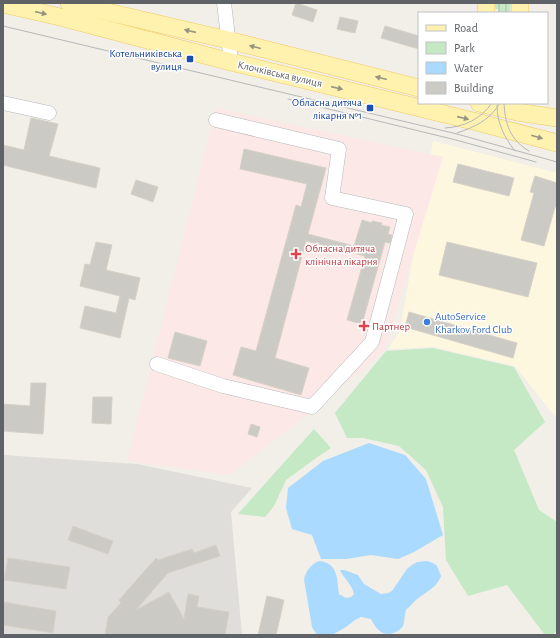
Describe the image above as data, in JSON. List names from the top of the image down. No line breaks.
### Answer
{"streets":{"main road":["Клочківська вулиця"]},"places":{"transit":["Котельниківська вулиця","Обласна дитяча лікарня №1"],"health":["Обласна дитяча клінічна лікарня","Партнер"],"other":["AutoService Kharkov Ford Club"]},"legend":["Road","Park","Water","Building"]}
